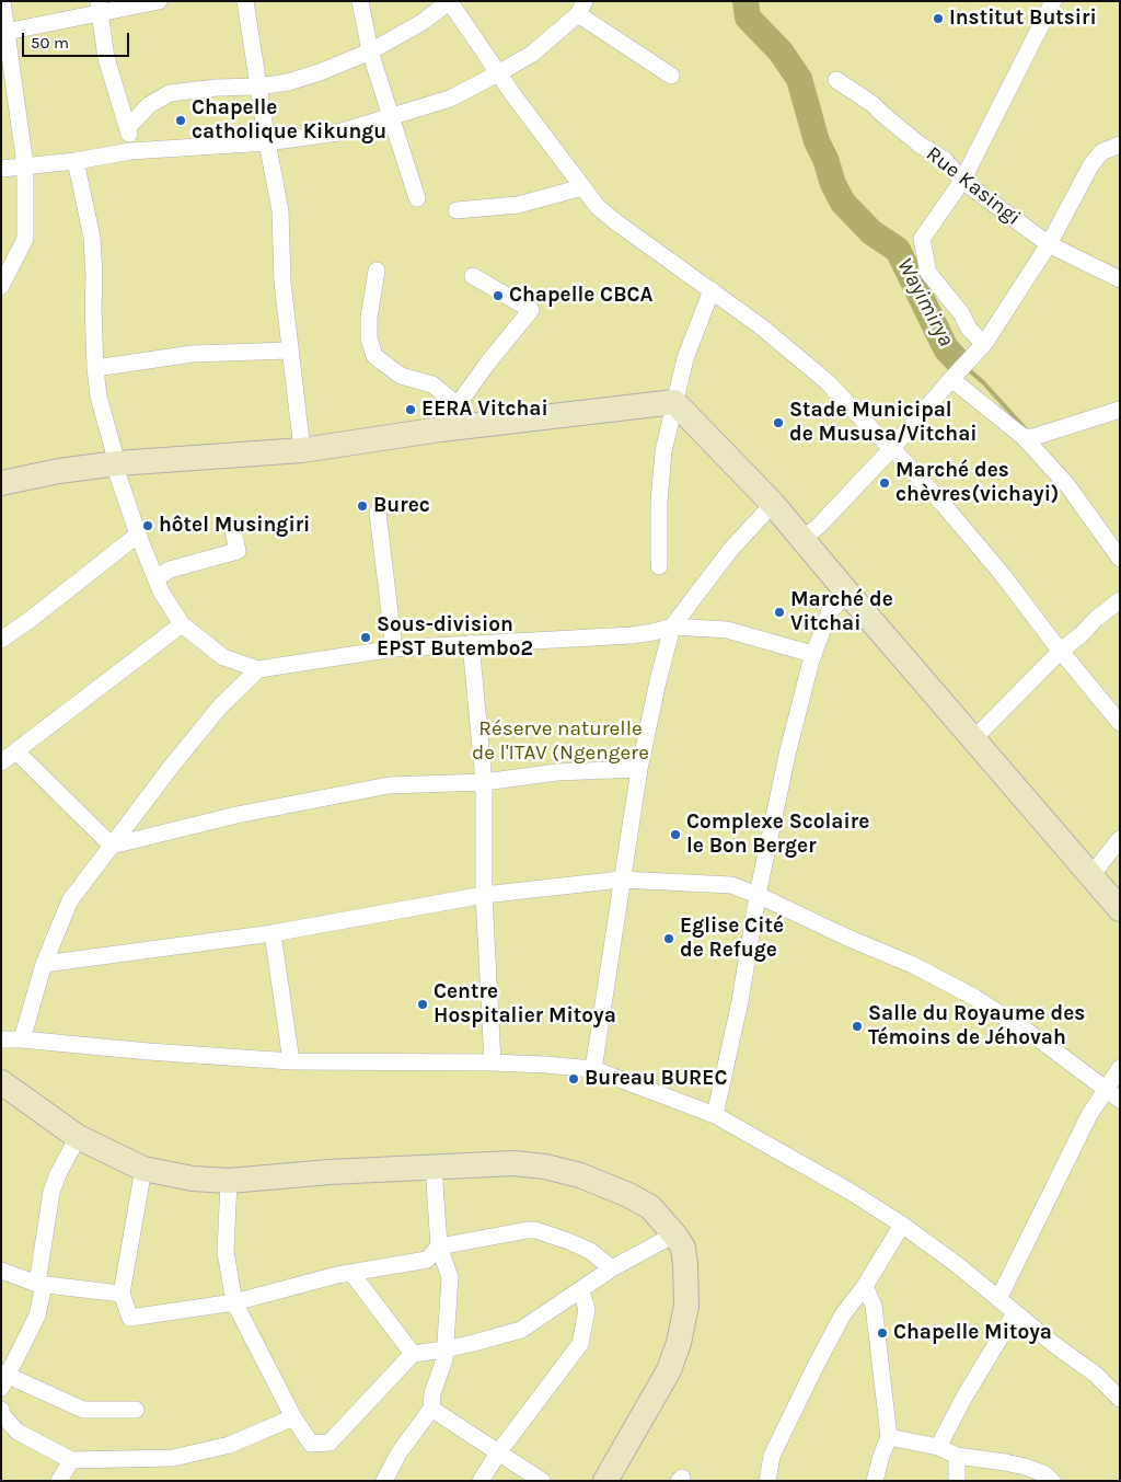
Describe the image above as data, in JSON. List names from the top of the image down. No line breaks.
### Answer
{"streets":{"street":["Rue Kasingi"]},"water":["Wayimirya"],"parks":["Réserve naturelle de l'ITAV (Ngengere"],"places":["Institut Butsiri","Chapelle catholique Kikungu","Chapelle CBCA","EERA Vitchai","Stade Municipal de Mususa/Vitchai","Marché des chèvres(vichayi)","Burec","hôtel Musingiri","Marché de Vitchai","Sous-division EPST Butembo2","Complexe Scolaire le Bon Berger","Eglise Cité de Refuge","Centre Hospitalier Mitoya","Salle du Royaume des Témoins de Jéhovah","Bureau BUREC","Chapelle Mitoya"],"scale_bar":"50 m"}
